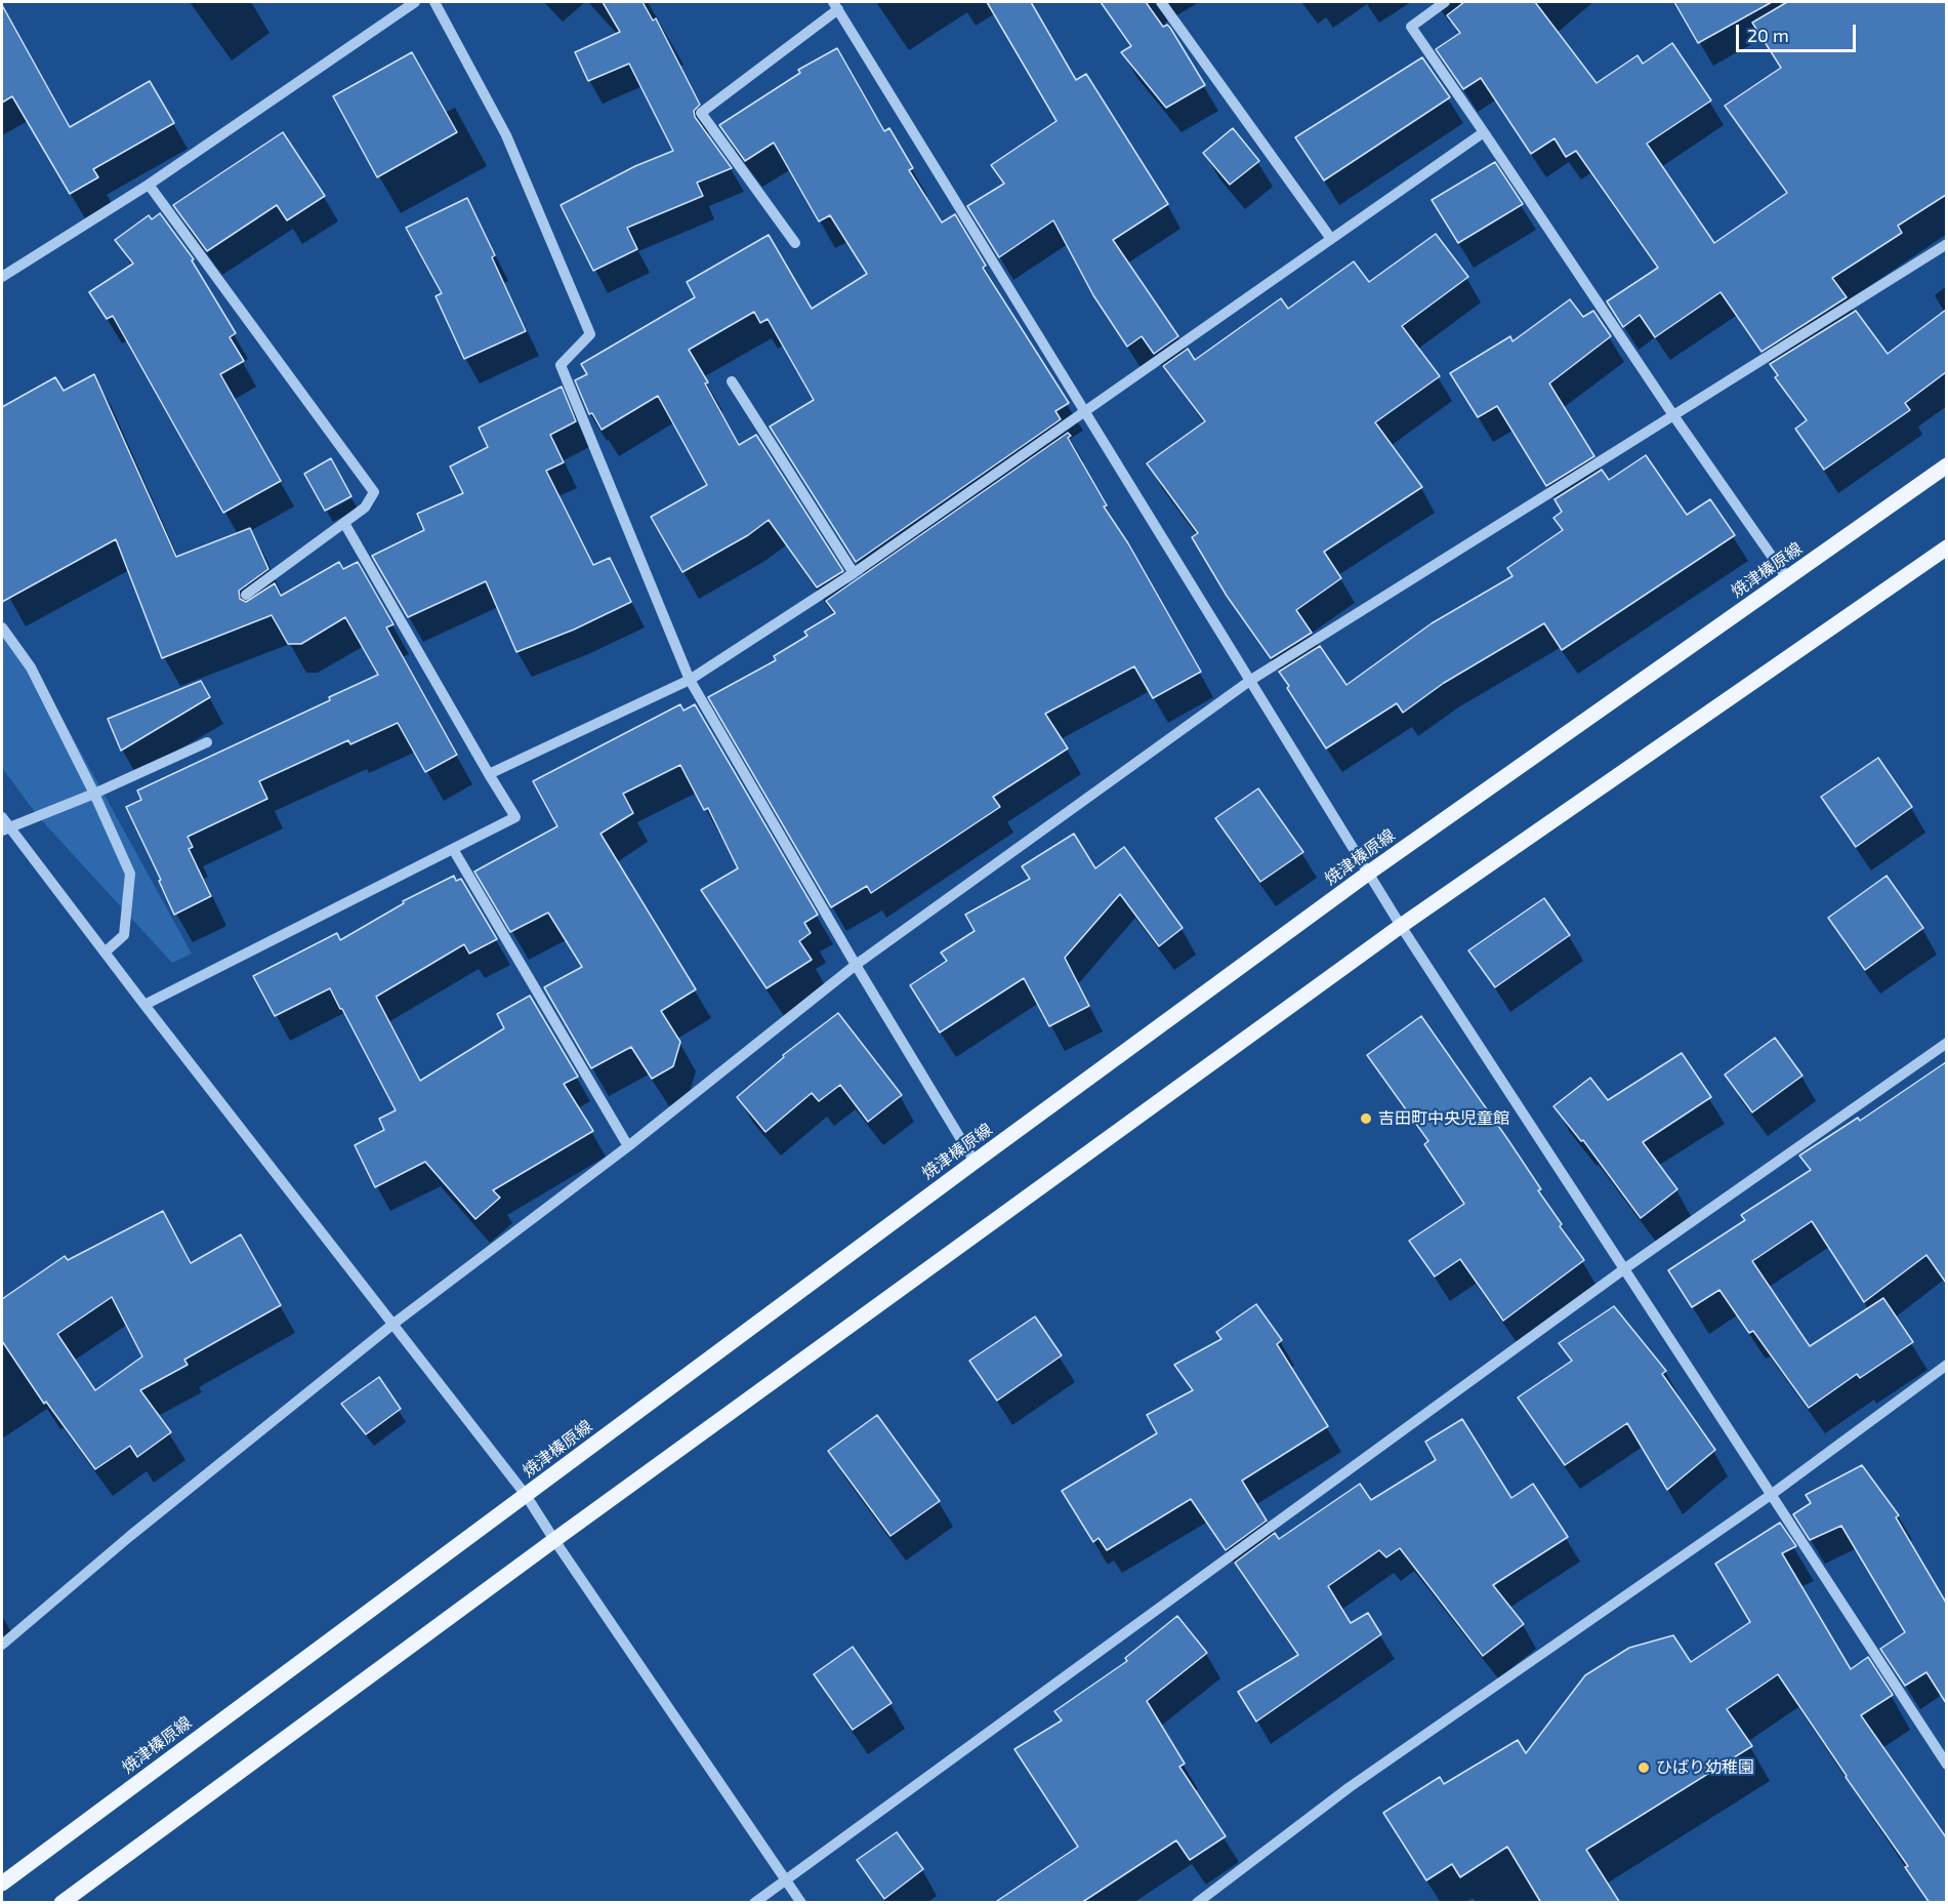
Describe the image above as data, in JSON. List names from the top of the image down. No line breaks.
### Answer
{"streets":{"main road":["焼津榛原線"]},"places":["吉田町中央児童館","ひばり幼稚園"],"scale_bar":"20 m"}
